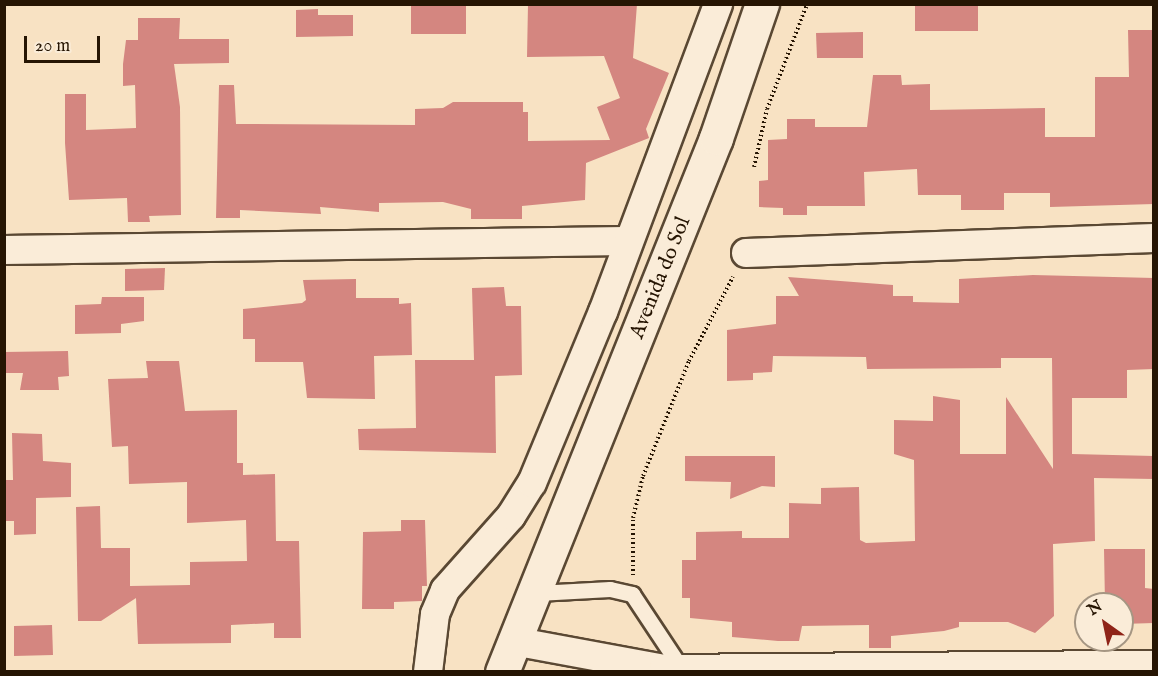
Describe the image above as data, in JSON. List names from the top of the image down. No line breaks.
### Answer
{"streets":{"street":["Avenida do Sol"]},"scale_bar":"20 m","north":"top left"}
